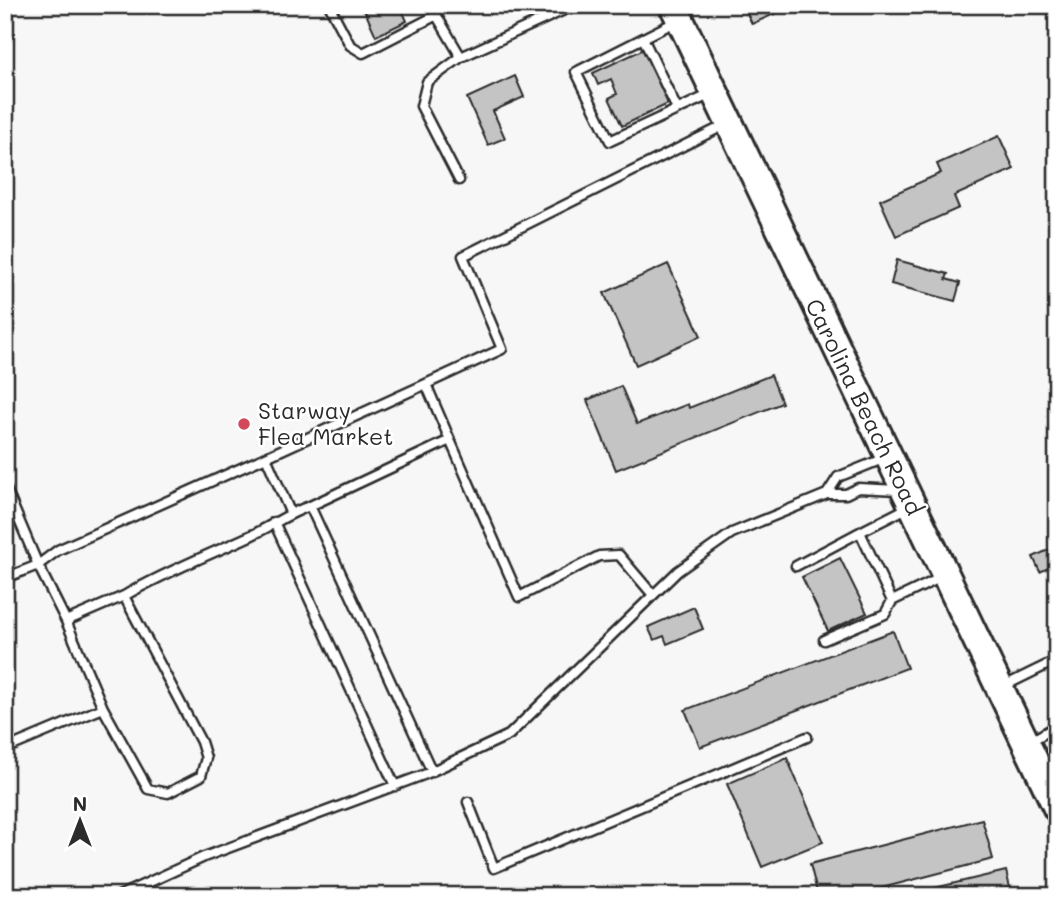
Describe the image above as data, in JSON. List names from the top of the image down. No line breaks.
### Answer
{"streets":{"highway":["Carolina Beach Road"]},"places":["Starway Flea Market"],"north":"top"}
